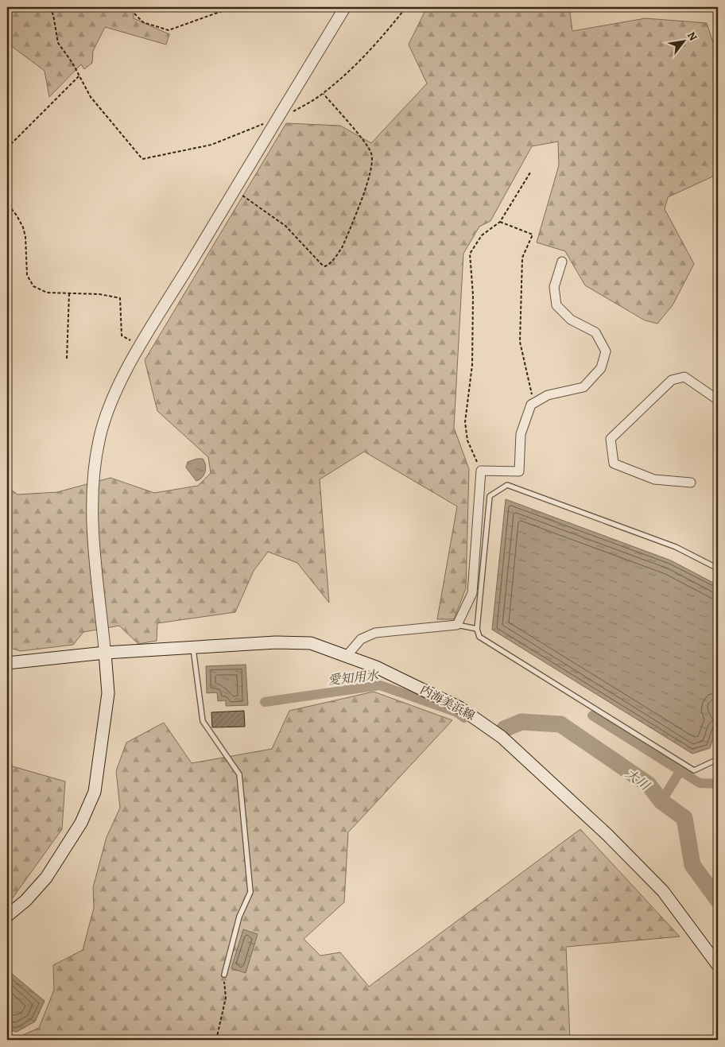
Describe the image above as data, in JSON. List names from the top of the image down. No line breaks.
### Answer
{"streets":{"main road":["内海美浜線"]},"water":["愛知用水","大川"],"north":"top right"}
